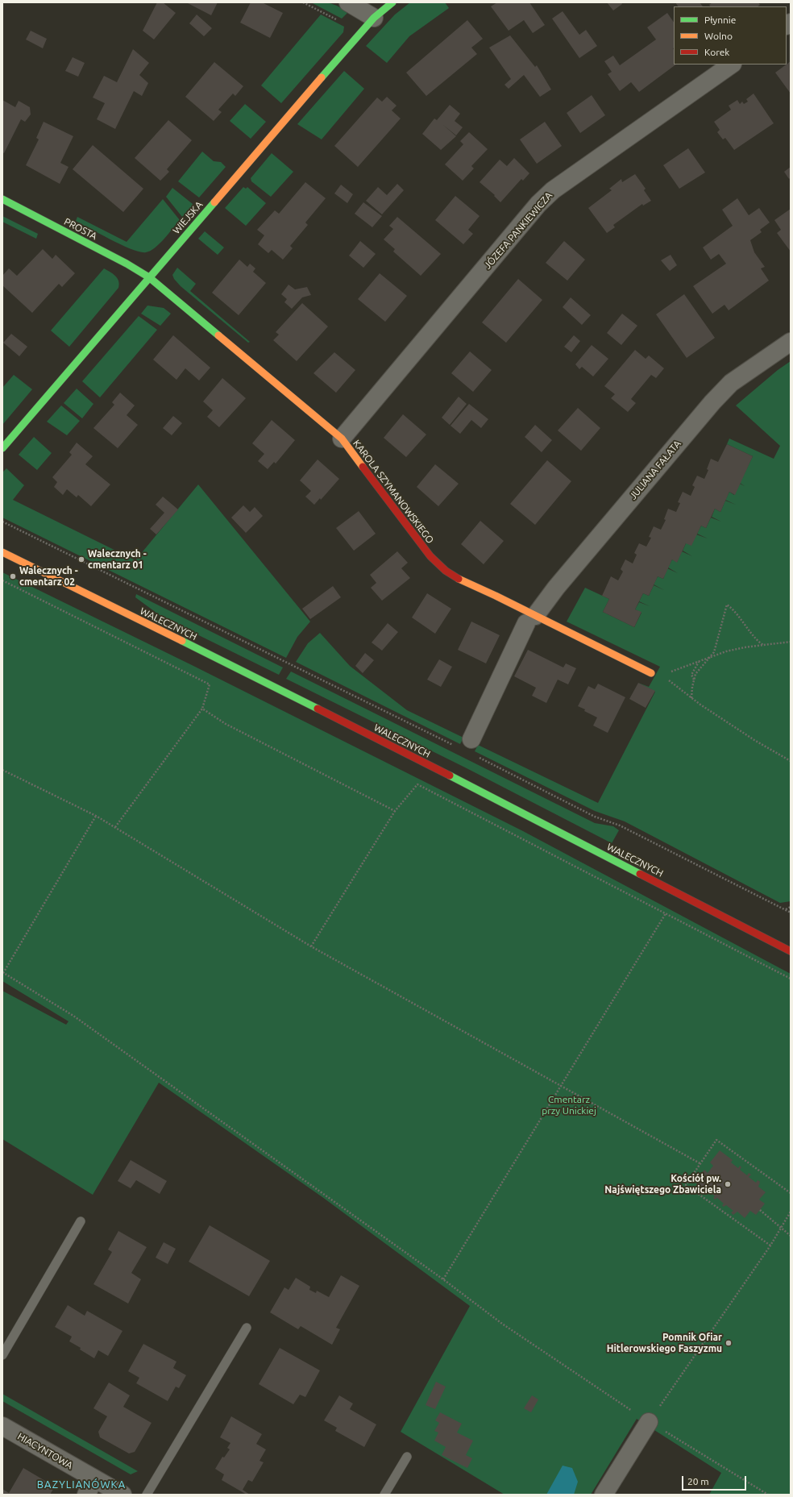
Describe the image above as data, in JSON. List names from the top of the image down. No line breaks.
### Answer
{"streets":{"street":["WIEJSKA","PROSTA","JÓZEFA PANKIEWICZA","JULIANA FAŁATA","KAROLA SZYMANOWSKIEGO","WALECZNYCH","HIACYNTOWA"]},"crossings":[["WIEJSKA","PROSTA"],["WIEJSKA","KAROLA SZYMANOWSKIEGO"],["PROSTA","KAROLA SZYMANOWSKIEGO"],["JÓZEFA PANKIEWICZA","KAROLA SZYMANOWSKIEGO"],["JULIANA FAŁATA","KAROLA SZYMANOWSKIEGO"]],"districts":["BAZYLIANÓWKA"],"parks":["Cmentarz przy Unickiej"],"places":["Walecznych - cmentarz 01","Walecznych - cmentarz 02","Kościół pw. Najświętszego Zbawiciela","Pomnik Ofiar Hitlerowskiego Faszyzmu"],"legend":["Płynnie","Wolno","Korek"],"scale_bar":"20 m"}
